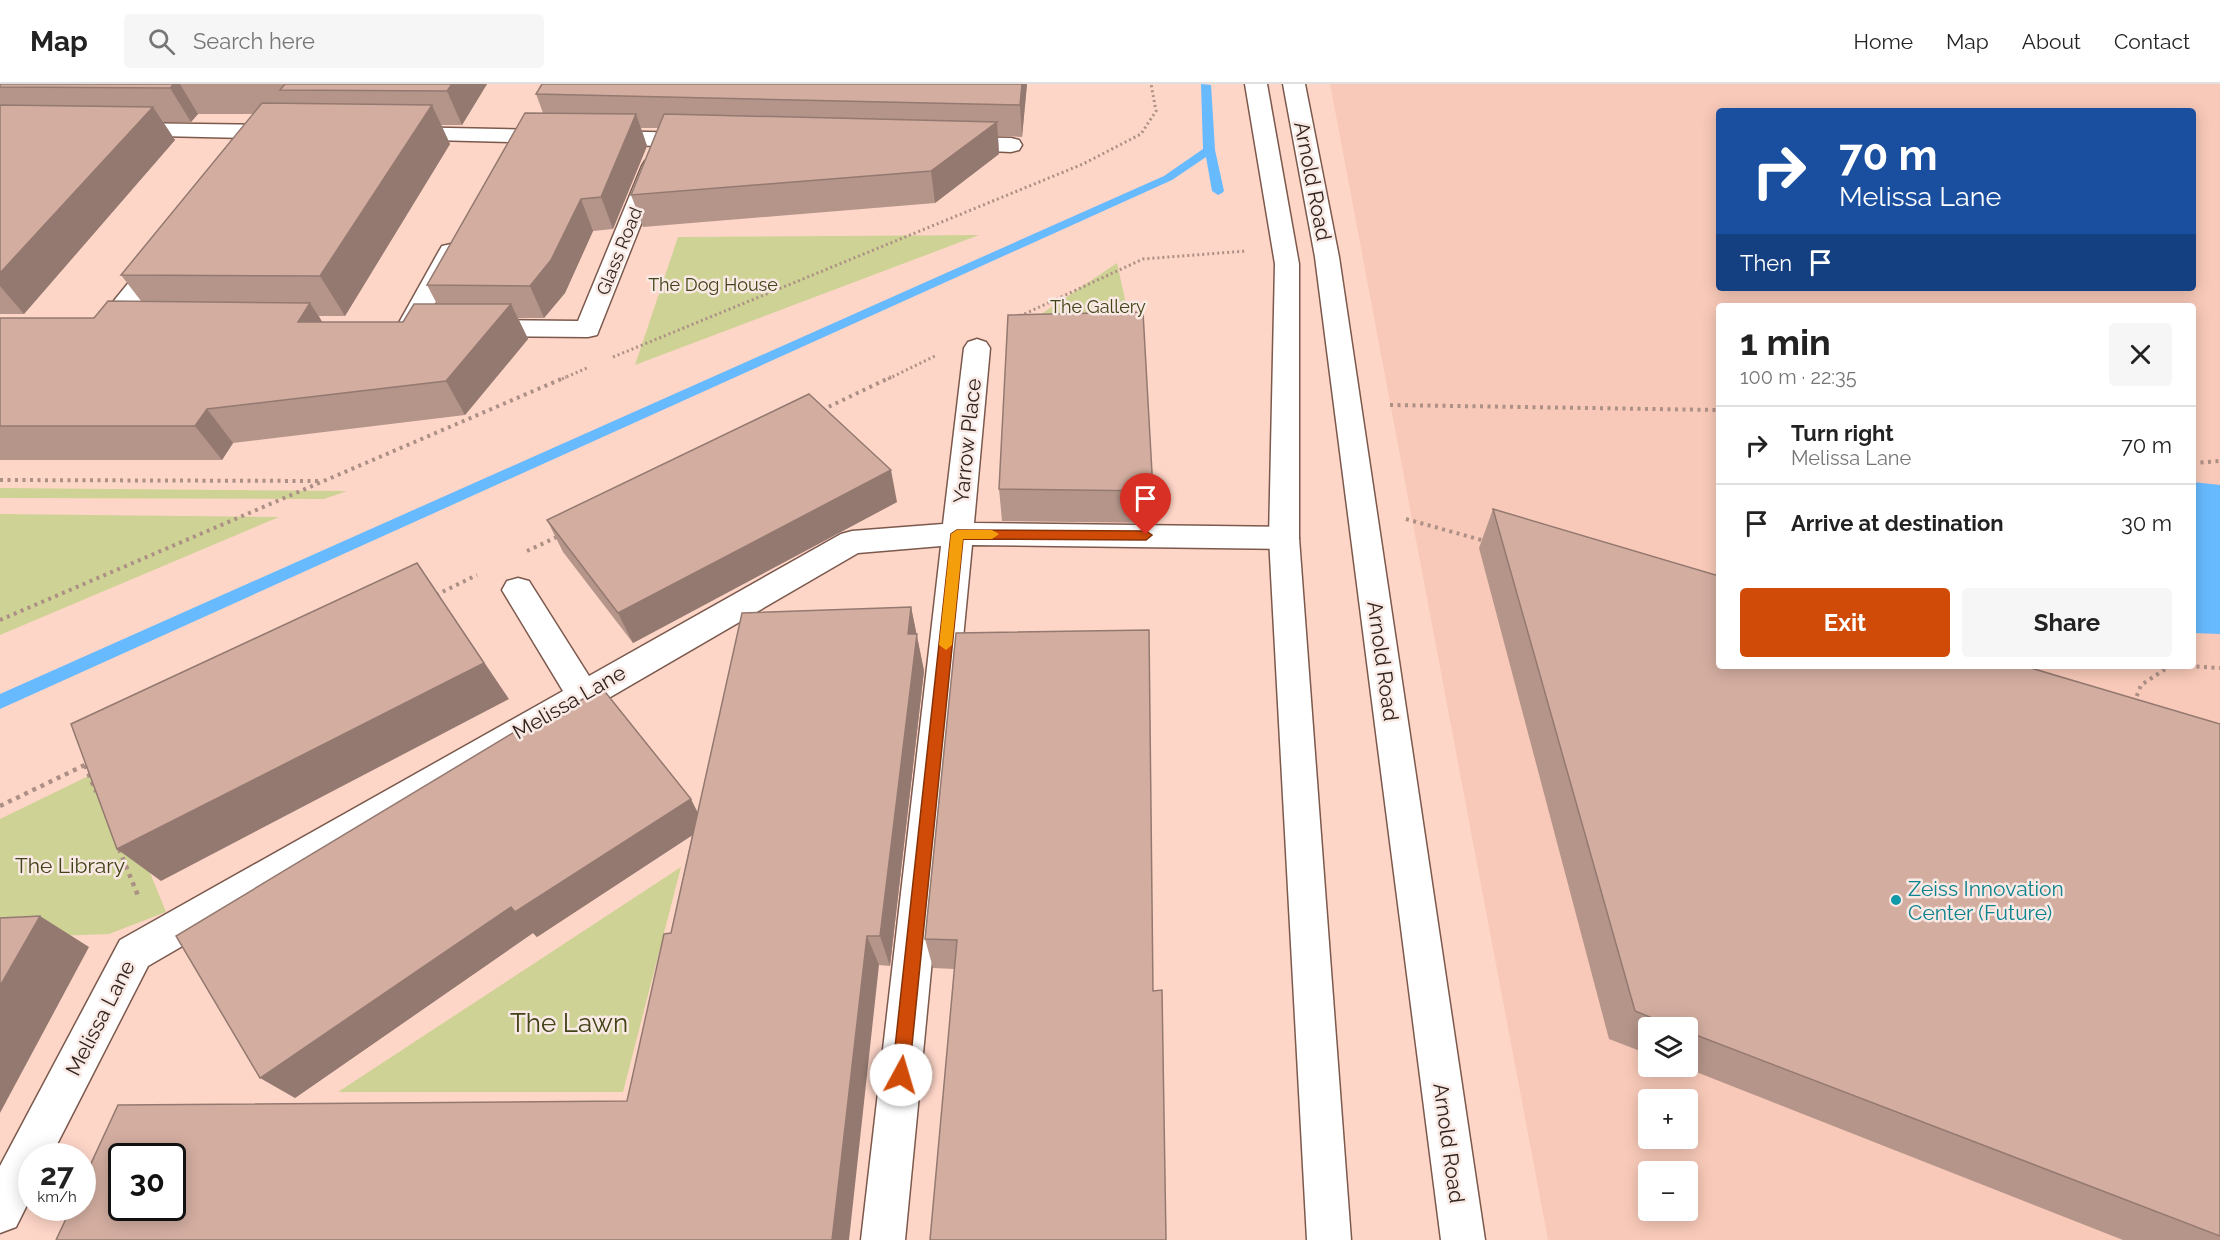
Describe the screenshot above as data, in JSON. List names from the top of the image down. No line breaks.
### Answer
{"streets":{"street":["Arnold Road","Glass Road","Yarrow Place","Melissa Lane"]},"crossings":[["Arnold Road","Melissa Lane"],["Yarrow Place","Melissa Lane"]],"parks":["The Dog House","The Gallery","The Library","The Lawn"],"places":["Zeiss Innovation Center (Future)"],"page":{"header":"Map","search":"Search here","nav":["Home","Map","About","Contact"],"turn":["70 m","Melissa Lane"],"then":"Then","heading":["1 min","100 m · 22:35"],"list":[{"name":"Turn right","note":"Melissa Lane","value":"70 m"},{"name":"Arrive at destination","value":"30 m"}],"buttons":["Exit","Share"],"map_buttons":["+","−"],"speed":"27 km/h","limit":"30"}}
